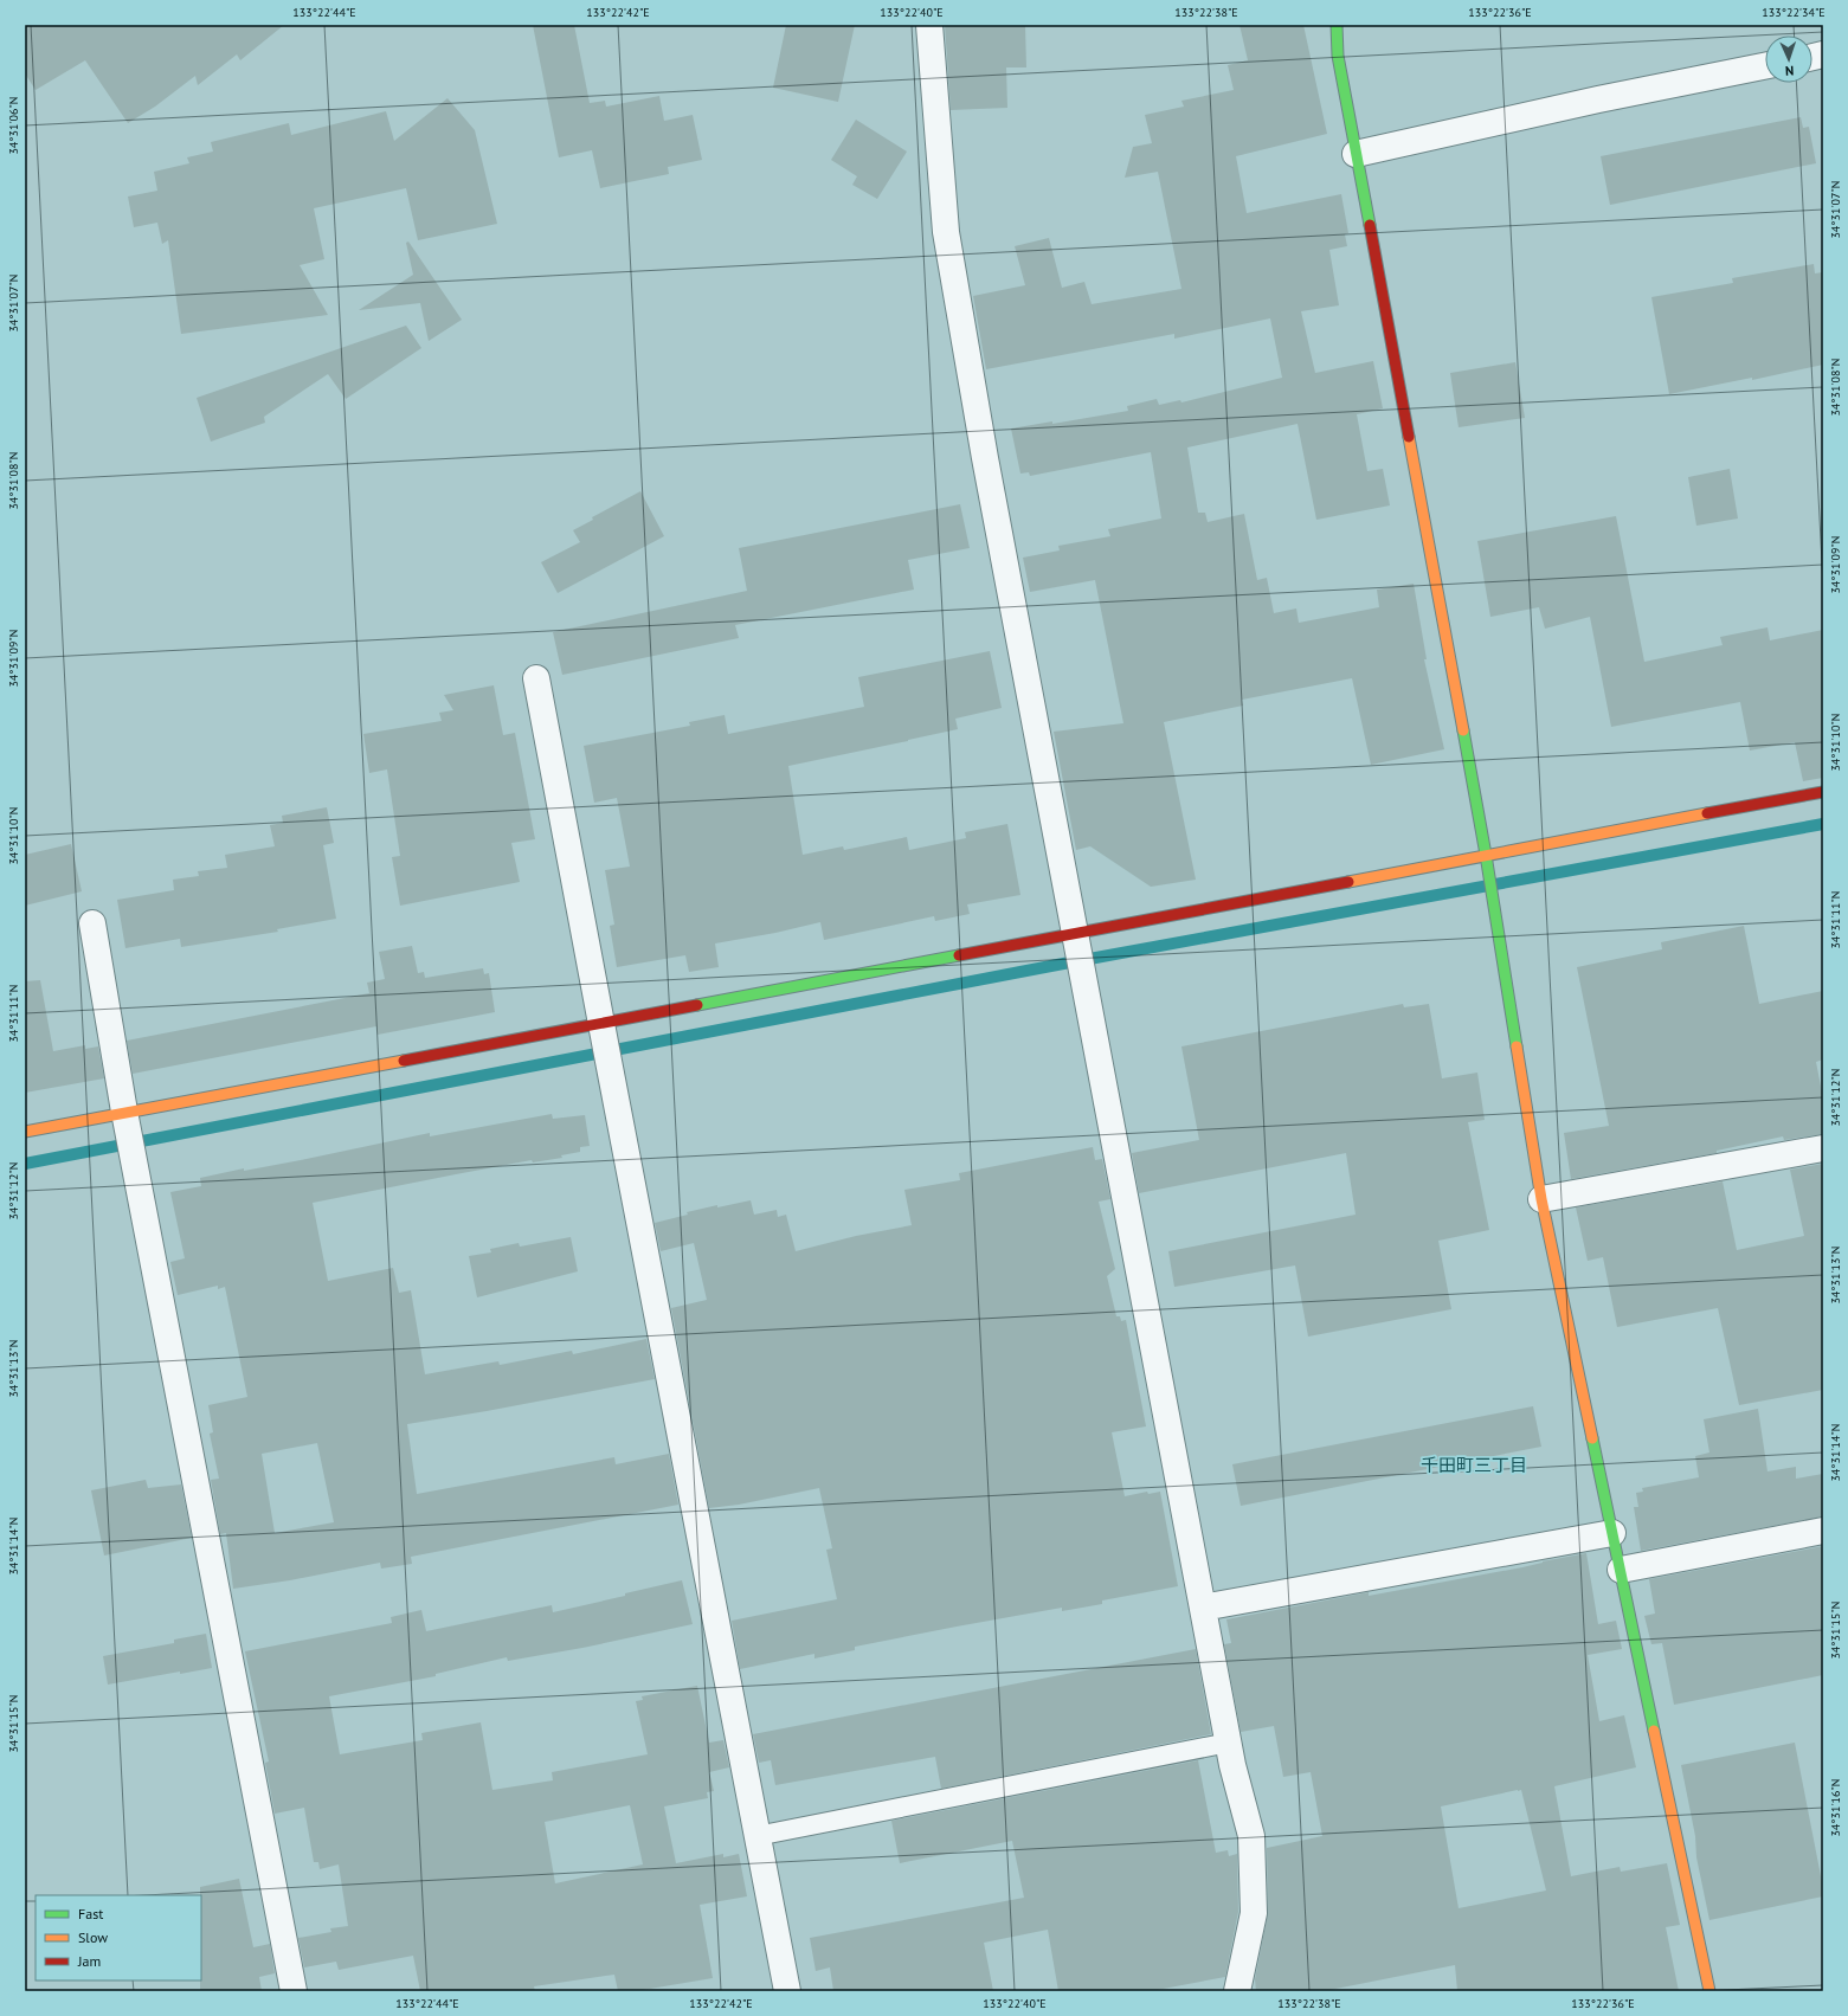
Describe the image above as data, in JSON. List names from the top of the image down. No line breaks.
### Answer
{"districts":["千田町三丁目"],"legend":["Fast","Slow","Jam"],"north":"bottom","coordinates":["133°22'44\"E","133°22'42\"E","133°22'40\"E","133°22'38\"E","133°22'36\"E","133°22'34\"E","34°31'06\"N","34°31'07\"N","34°31'08\"N","34°31'09\"N","34°31'10\"N","34°31'11\"N","34°31'12\"N","34°31'13\"N","34°31'14\"N","34°31'15\"N","34°31'16\"N"]}
